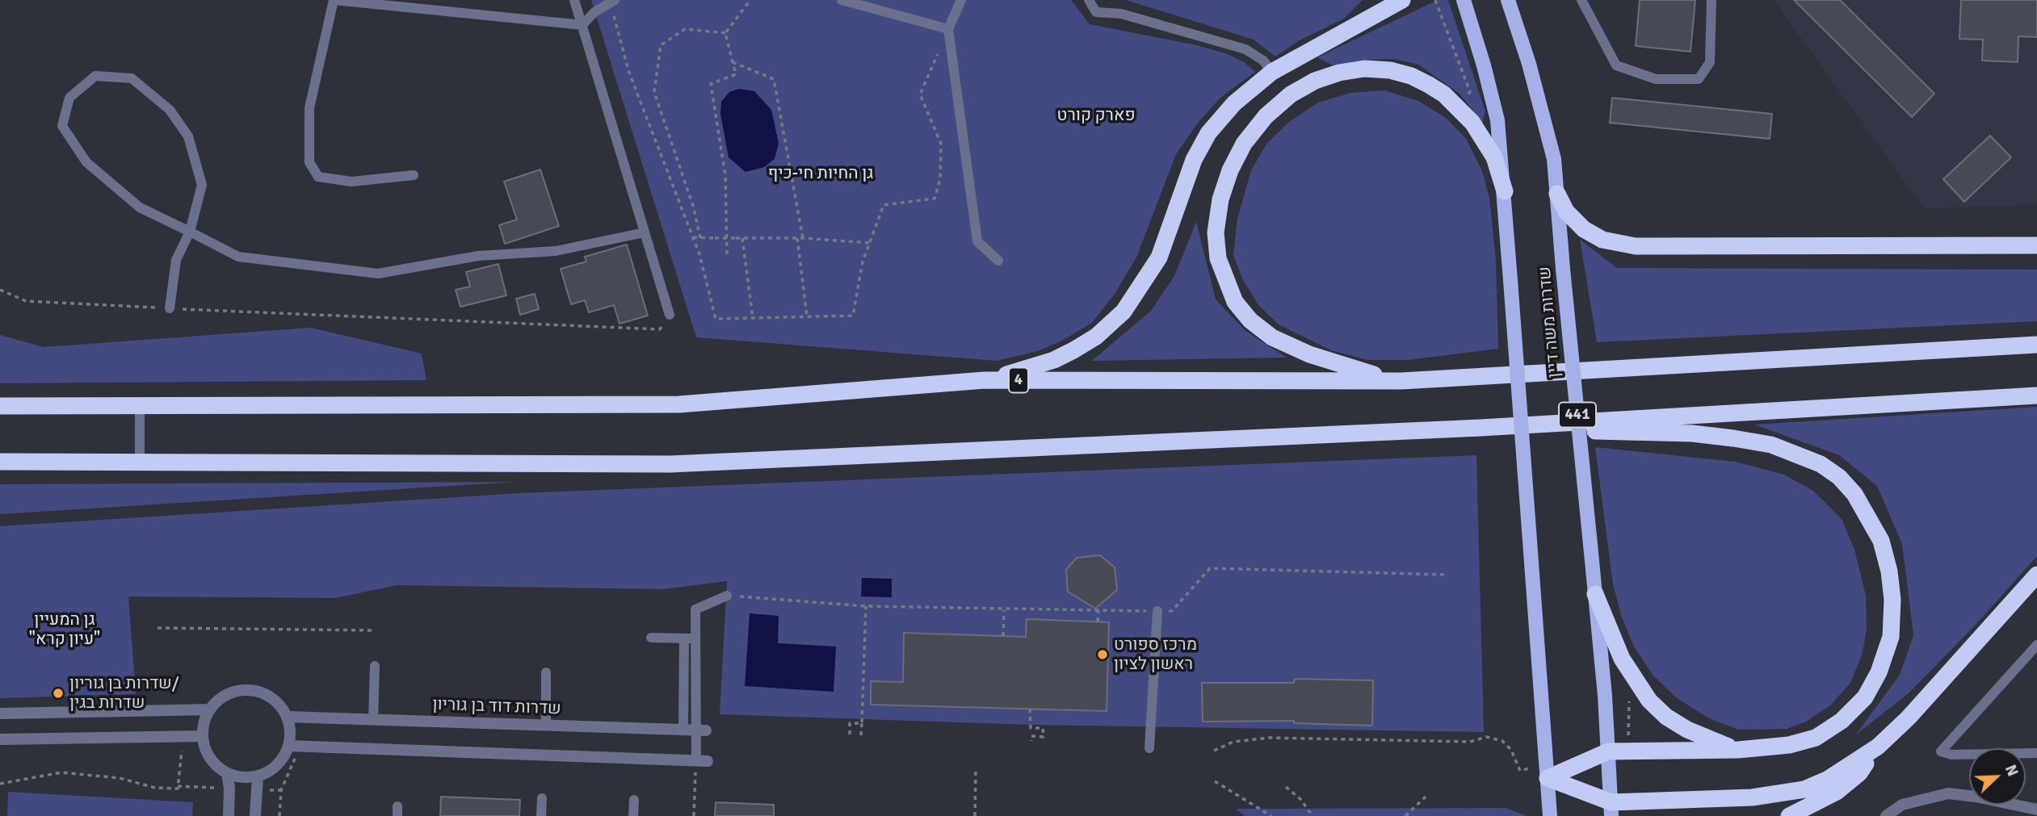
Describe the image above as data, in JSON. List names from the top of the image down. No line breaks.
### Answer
{"streets":{"highway":["4"],"main road":["שדרות משה דיין","441"],"street":["שדרות דוד בן גוריון"]},"parks":["פארק קורט","גן החיות חי-כיף","גן המעיין \"עיון קרא\""],"places":["מרכז ספורט ראשון לציון","שדרות בן גוריון/ שדרות בגין"],"north":"top right"}
